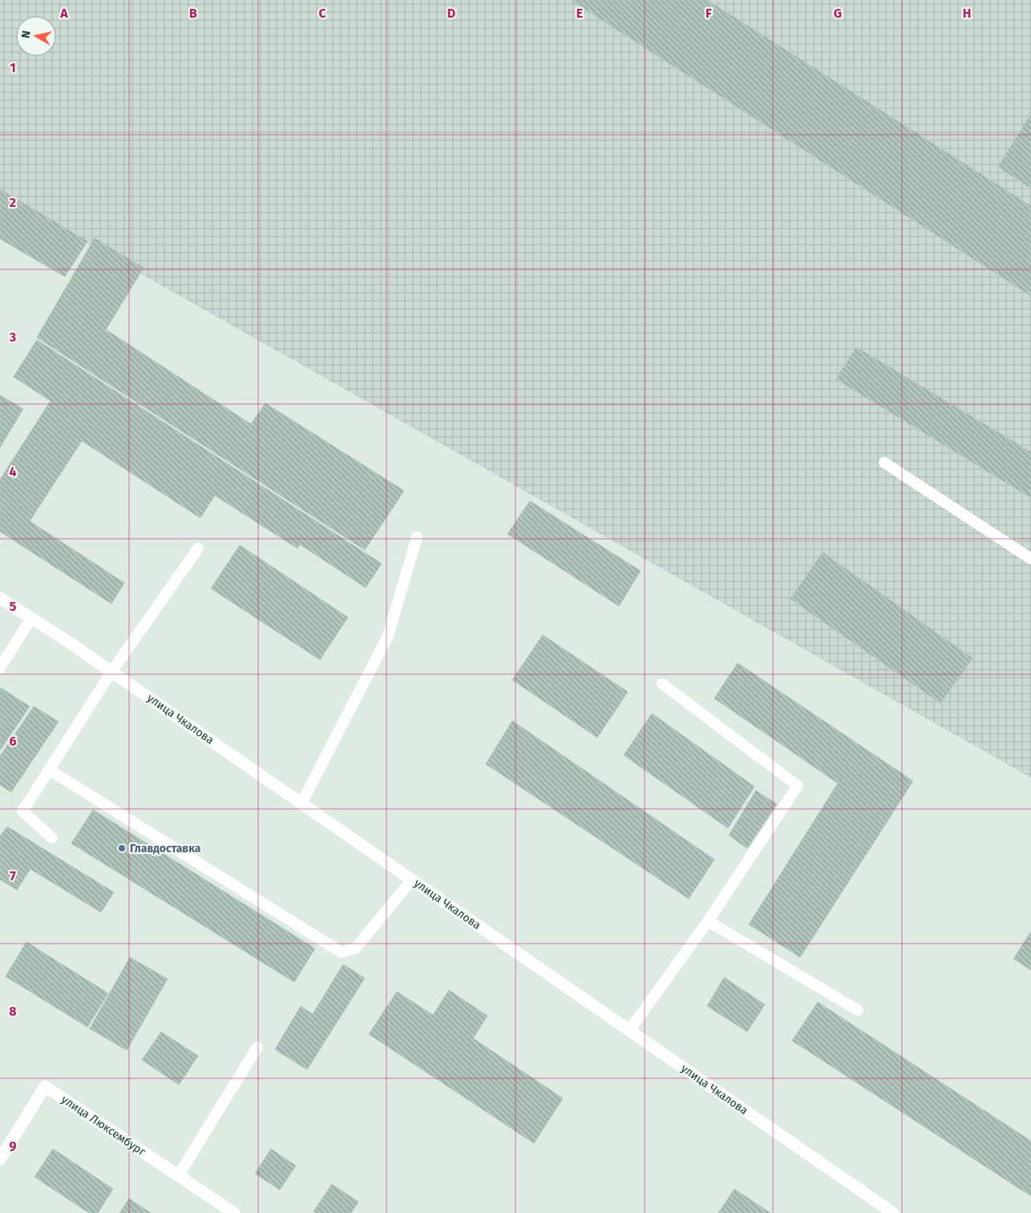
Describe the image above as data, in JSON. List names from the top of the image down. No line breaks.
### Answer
{"streets":{"street":["улица Чкалова","улица Люксембург"]},"places":["Главдоставка"],"north":"left","grid":{"columns":["A","B","C","D","E","F","G","H"],"rows":["1","2","3","4","5","6","7","8","9"]}}
